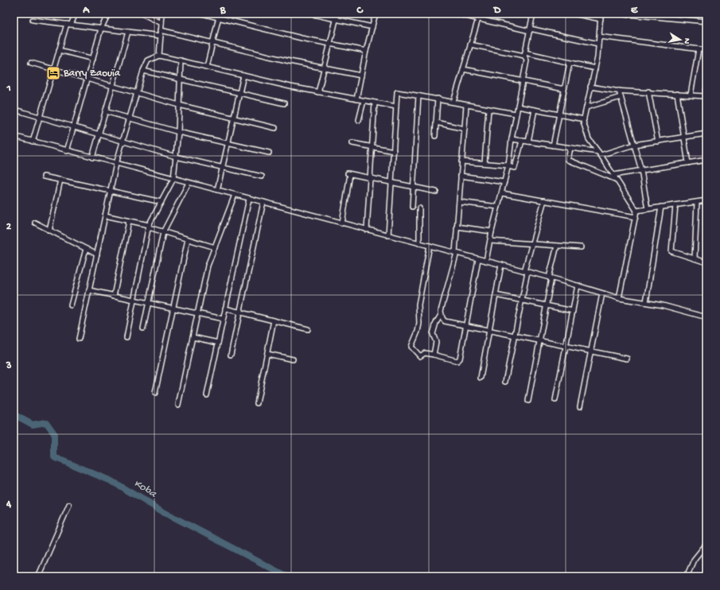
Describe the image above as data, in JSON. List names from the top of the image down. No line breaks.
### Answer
{"water":["Koba"],"places":{"hotel":["Barry Zaouïa"]},"north":"right","grid":{"columns":["A","B","C","D","E"],"rows":["1","2","3","4"]}}
